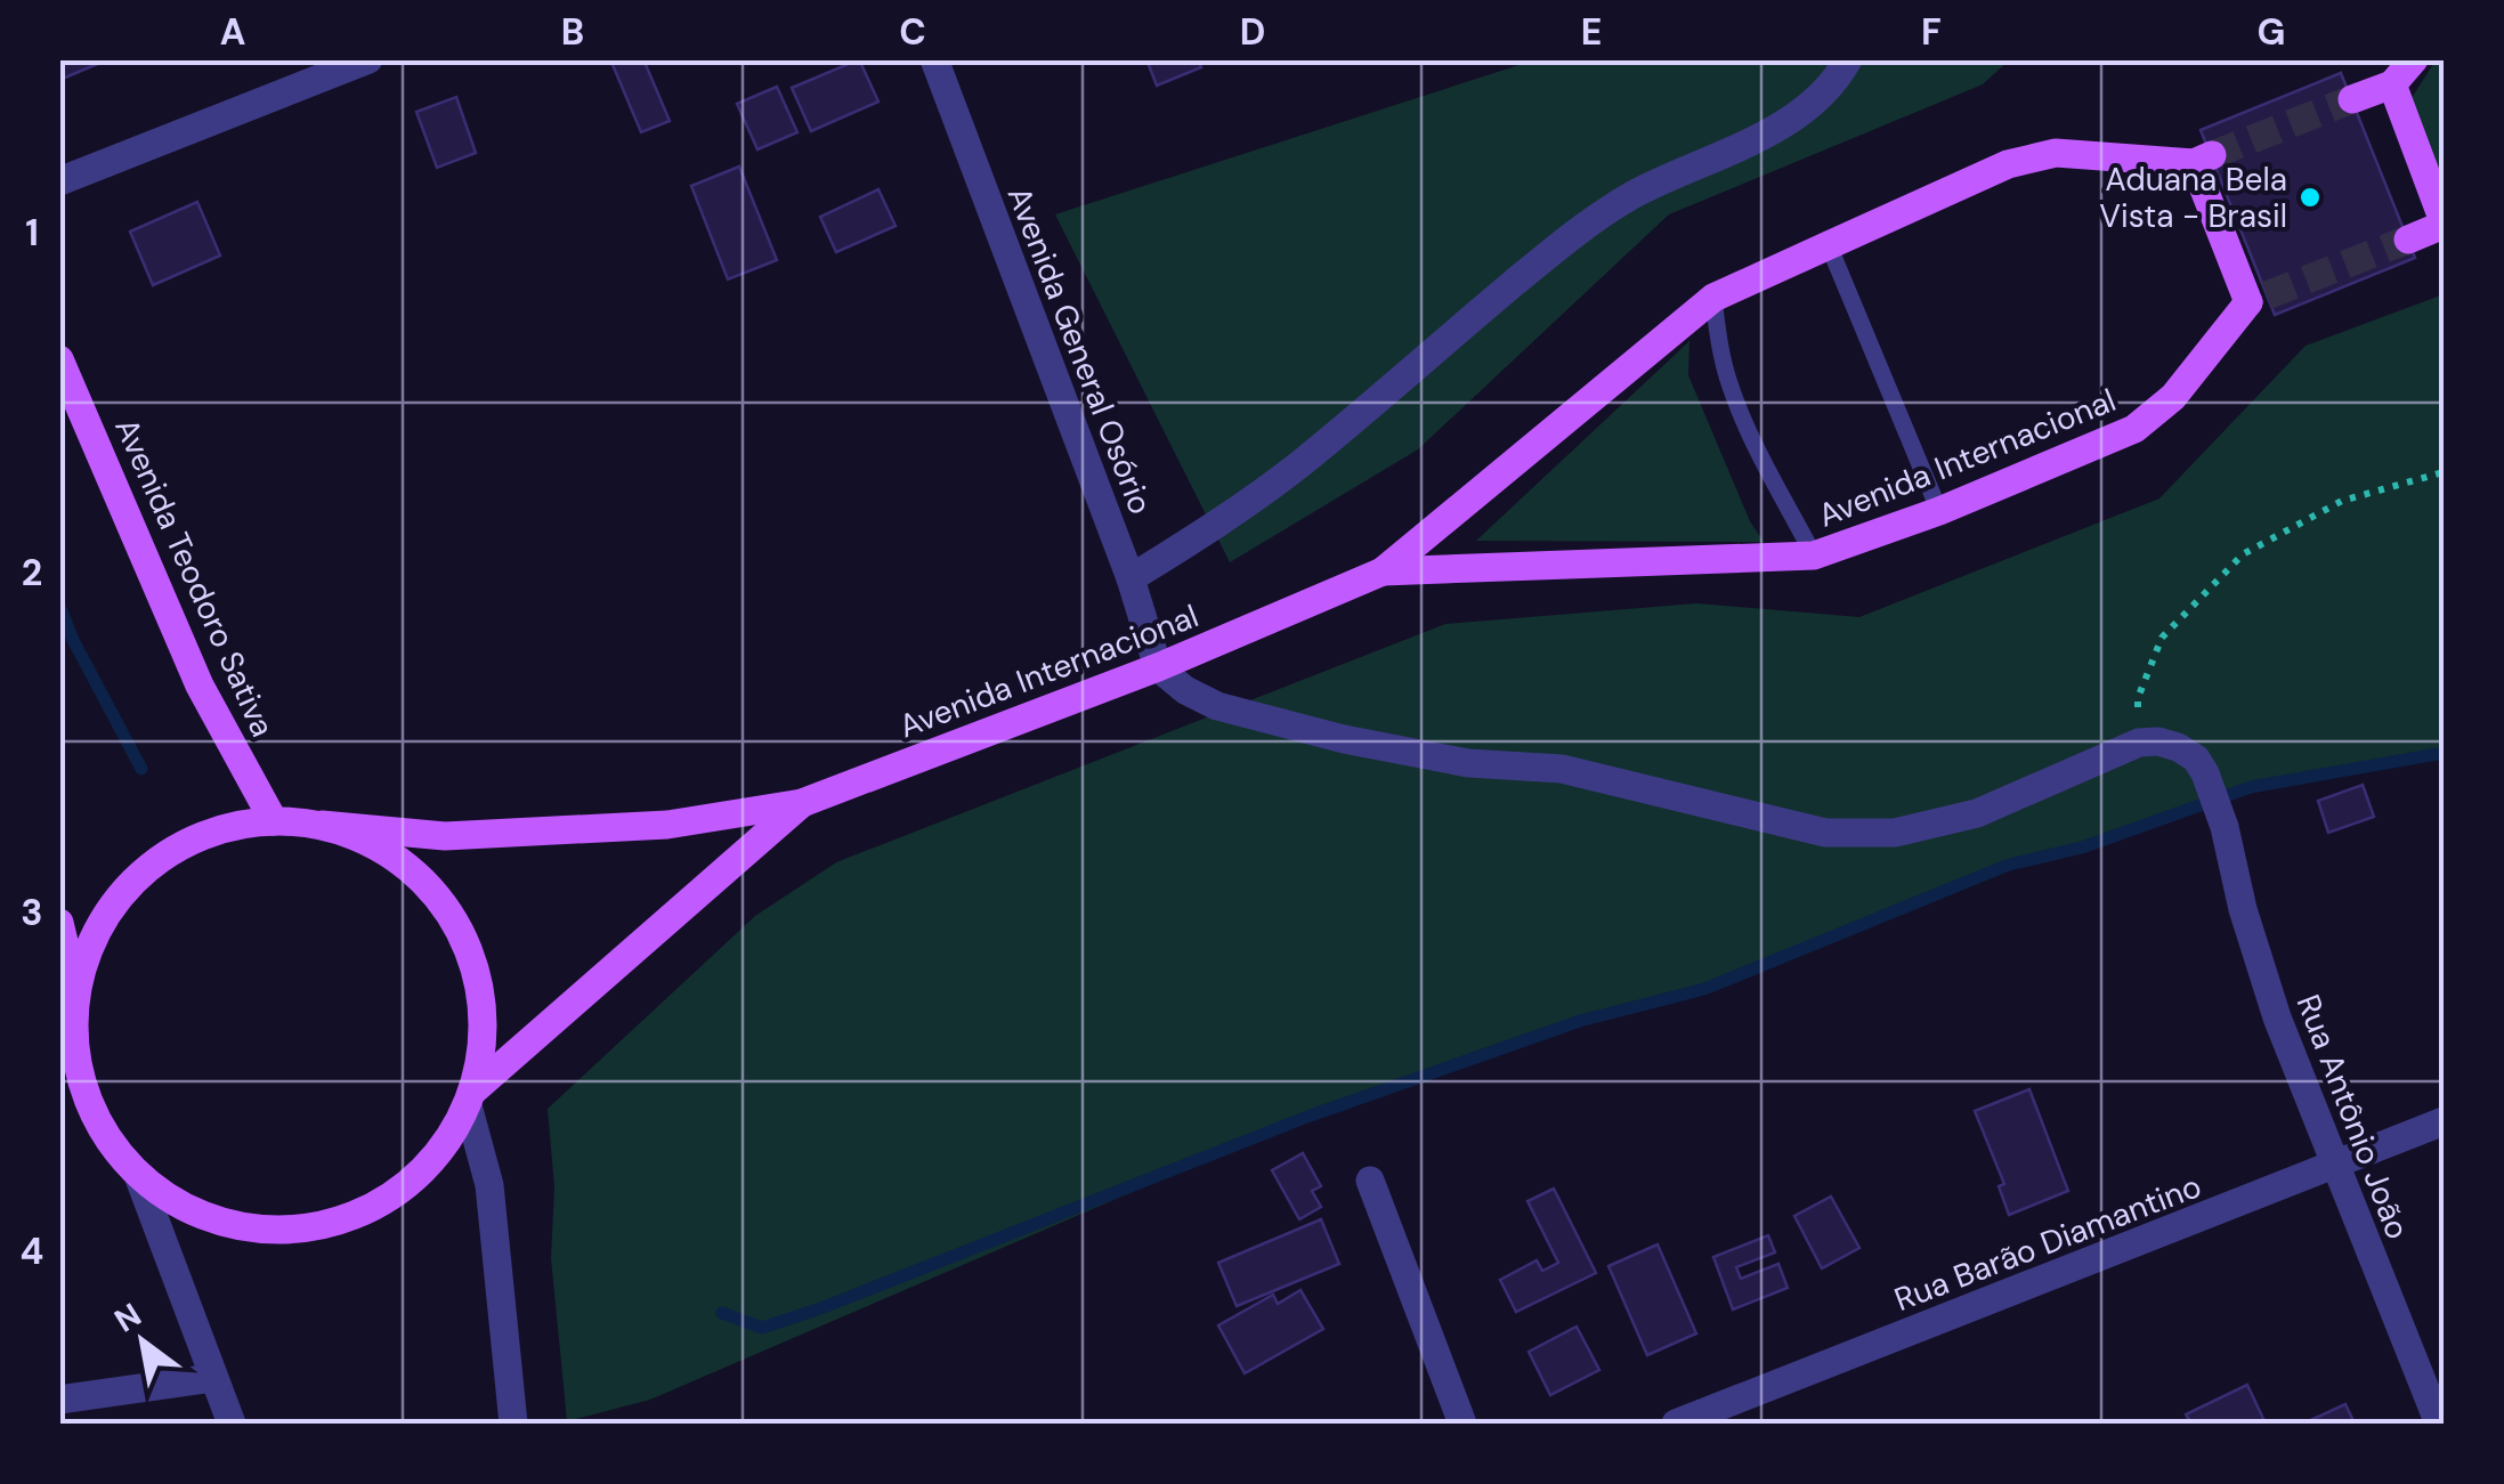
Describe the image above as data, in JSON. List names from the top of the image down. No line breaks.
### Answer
{"streets":{"main road":["Avenida Internacional","Avenida Teodoro Sativa"],"street":["Avenida General Osório","Rua Antônio João","Rua Barão Diamantino"]},"crossings":[["Avenida General Osório","Avenida Internacional"],["Rua Antônio João","Rua Barão Diamantino"]],"places":["Aduana Bela Vista - Brasil"],"north":"top left","grid":{"columns":["A","B","C","D","E","F","G"],"rows":["1","2","3","4"]}}
